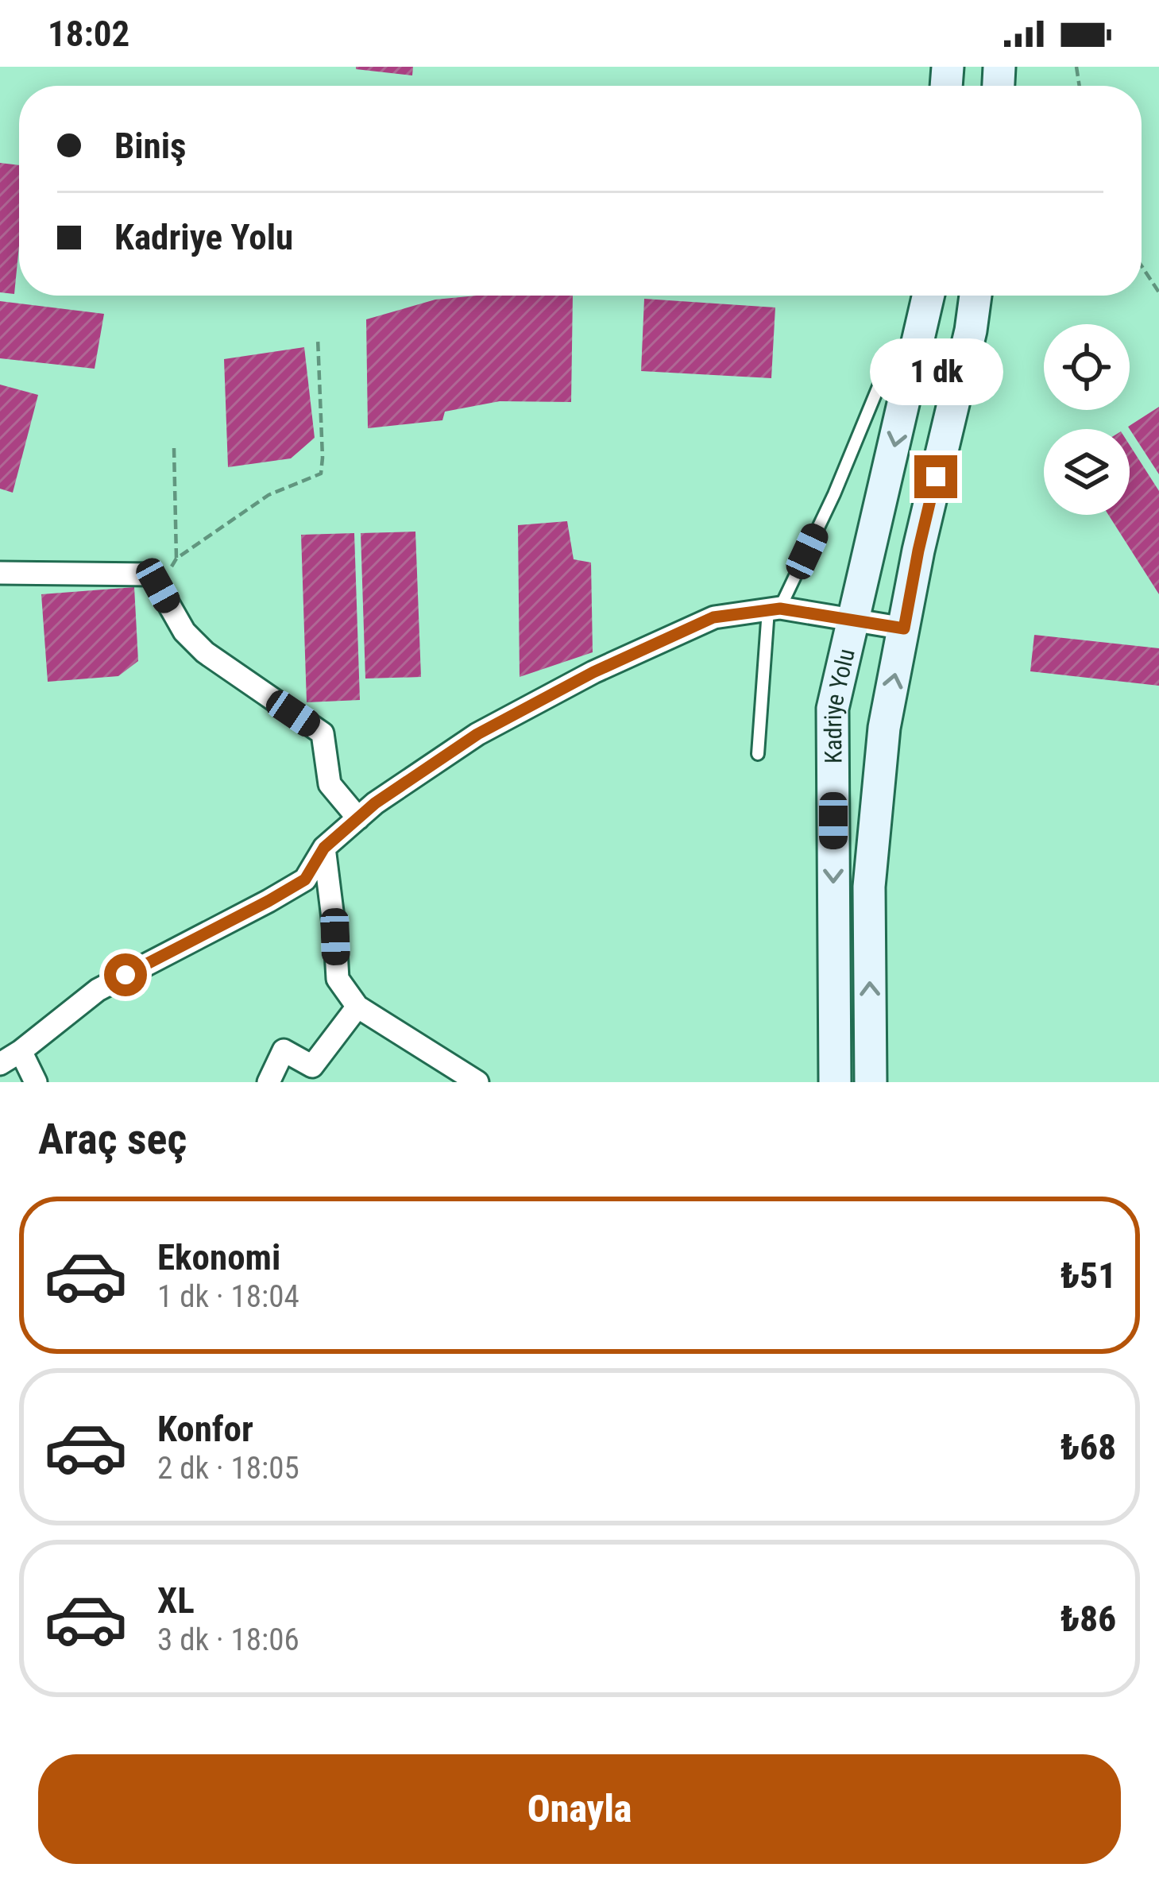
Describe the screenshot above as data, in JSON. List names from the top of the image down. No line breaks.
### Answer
{"streets":{"main road":["Kadriye Yolu"]},"page":{"status":"18:02","banner":["Biniş","Kadriye Yolu"],"bubble":"1 dk","heading":"Araç seç","list":[{"name":"Ekonomi","note":"1 dk · 18:04","value":"₺51"},{"name":"Konfor","note":"2 dk · 18:05","value":"₺68"},{"name":"XL","note":"3 dk · 18:06","value":"₺86"}],"buttons":"Onayla"}}
